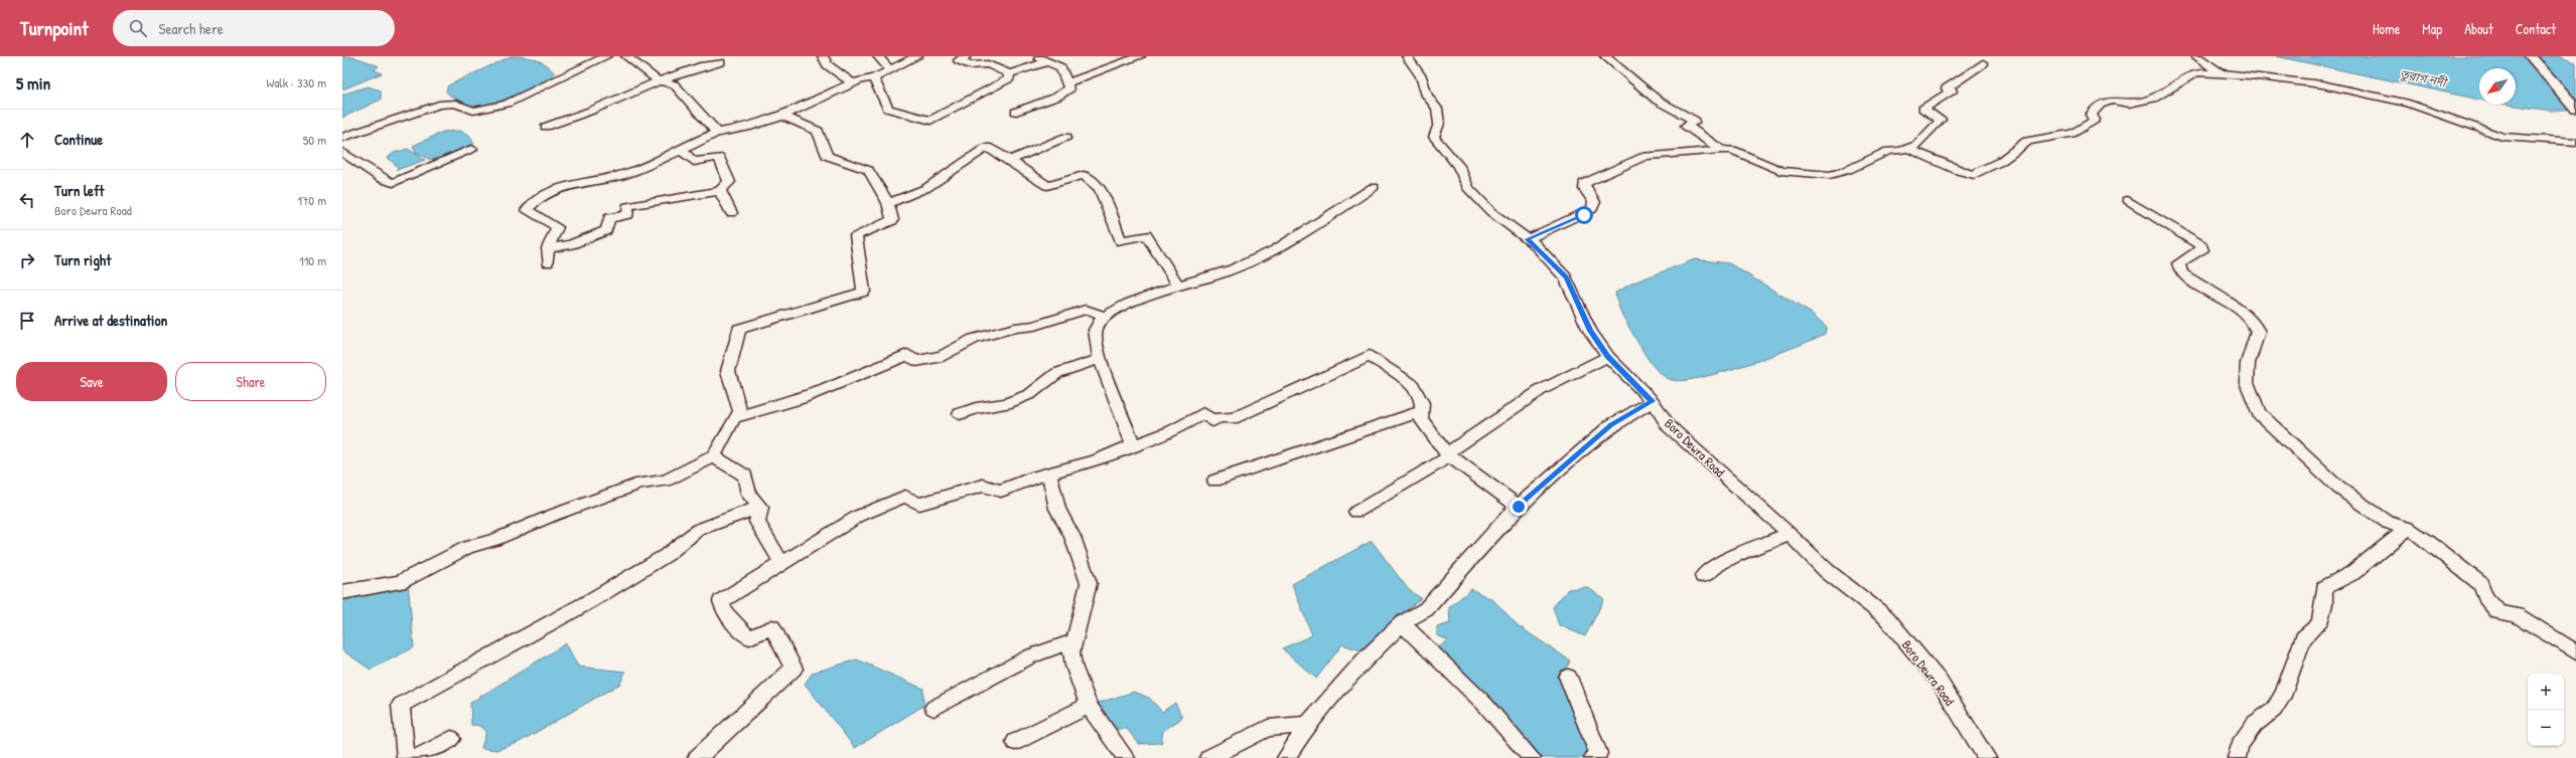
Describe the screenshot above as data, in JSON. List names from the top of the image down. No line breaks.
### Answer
{"streets":{"street":["Boro Dewra Road"]},"water":["তুরাগ নদী"],"north":"bottom left","page":{"header":"Turnpoint","search":"Search here","nav":["Home","Map","About","Contact"],"heading":["5 min","Walk · 330 m"],"list":[["Continue","50 m"],["Turn left","Boro Dewra Road","170 m"],["Turn right","110 m"],"Arrive at destination"],"buttons":["Save","Share"],"map_buttons":["+","−"]}}
